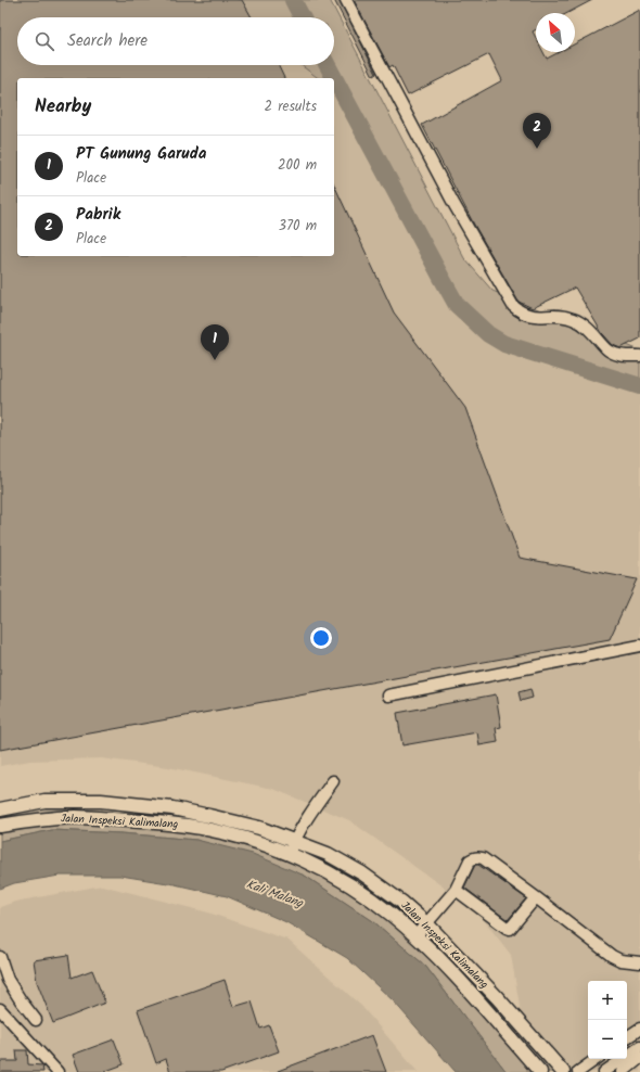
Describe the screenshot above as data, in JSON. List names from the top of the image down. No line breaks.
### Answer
{"streets":{"main road":["Jalan Inspeksi Kalimalang"]},"water":["Kali Malang"],"north":"top left","page":{"search":"Search here","heading":["Nearby","2 results"],"pins":["2","1"],"list":[{"mark":"1","name":"PT Gunung Garuda","note":"Place","value":"200 m"},{"mark":"2","name":"Pabrik","note":"Place","value":"370 m"}],"map_buttons":["+","−"]}}
